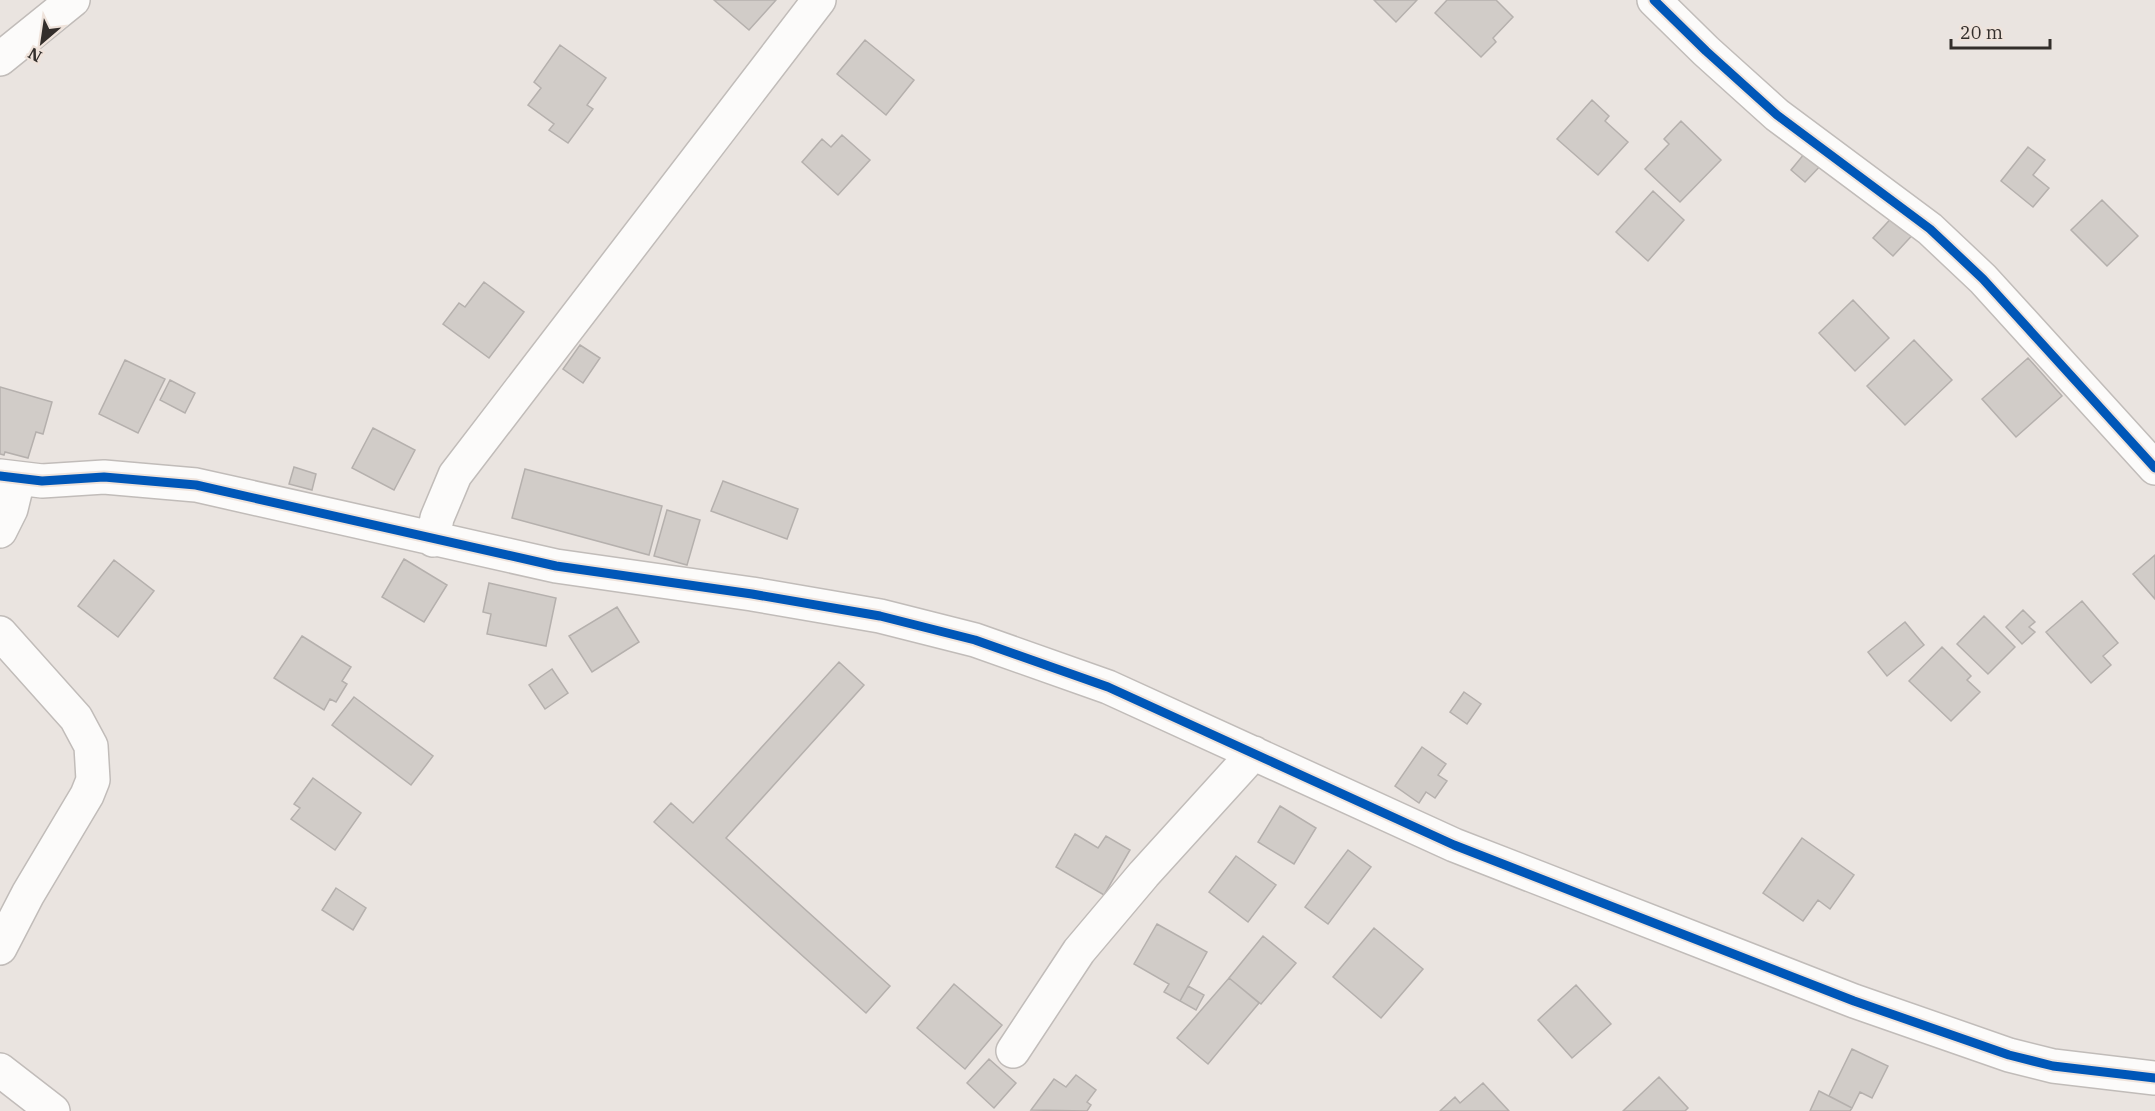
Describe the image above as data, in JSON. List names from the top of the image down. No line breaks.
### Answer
{"scale_bar":"20 m","north":"bottom left"}
